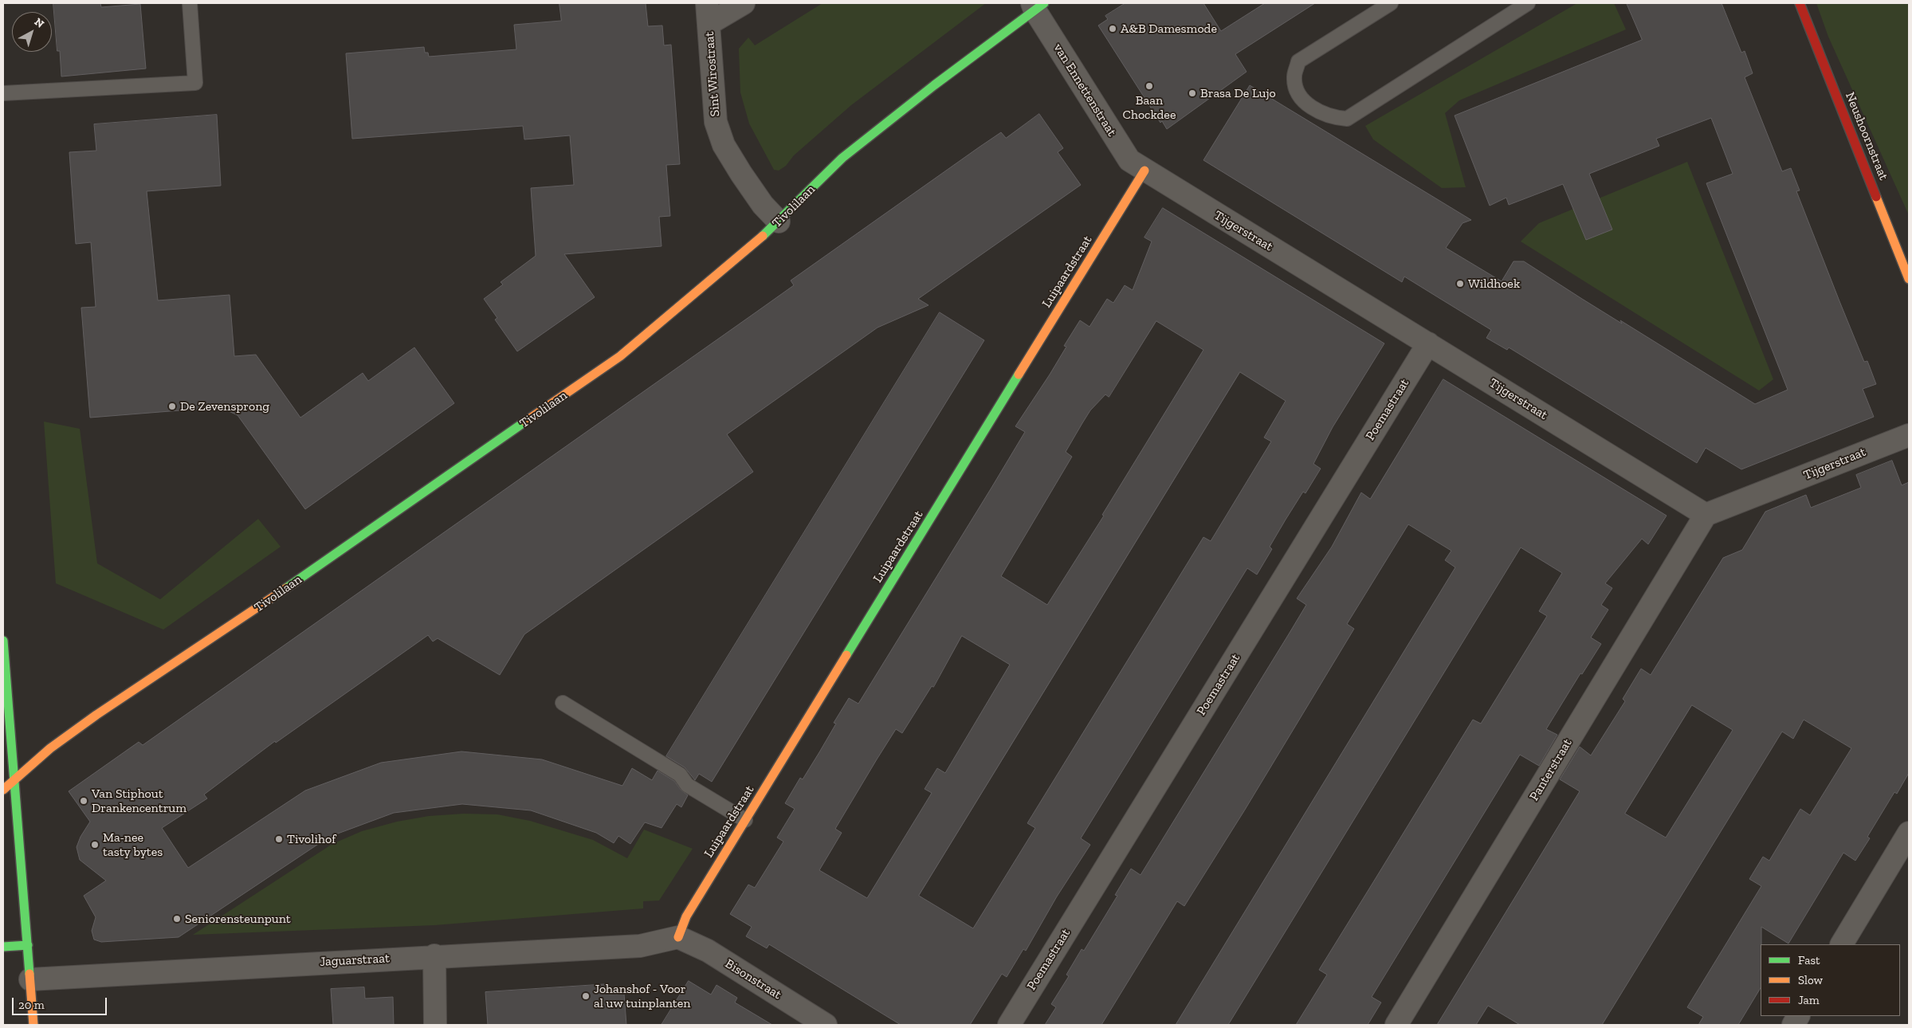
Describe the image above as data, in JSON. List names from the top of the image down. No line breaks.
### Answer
{"streets":{"street":["Sint Wirostraat","van Ennettenstraat","Neushoornstraat","Tivolilaan","Tijgerstraat","Luipaardstraat","Poemastraat","Panterstraat","Jaguarstraat","Bisonstraat"]},"crossings":[["Sint Wirostraat","Tivolilaan"],["van Ennettenstraat","Tivolilaan"],["van Ennettenstraat","Tijgerstraat"],["van Ennettenstraat","Luipaardstraat"],["Tijgerstraat","Luipaardstraat"],["Tijgerstraat","Poemastraat"],["Tijgerstraat","Panterstraat"],["Luipaardstraat","Jaguarstraat"],["Luipaardstraat","Bisonstraat"],["Jaguarstraat","Bisonstraat"]],"places":["A&B Damesmode","Baan Chockdee","Brasa De Lujo","Wildhoek","De Zevensprong","Van Stiphout Drankencentrum","Tivolihof","Ma-nee tasty bytes","Seniorensteunpunt","Johanshof - Voor al uw tuinplanten"],"legend":["Fast","Slow","Jam"],"scale_bar":"20 m","north":"top right"}
